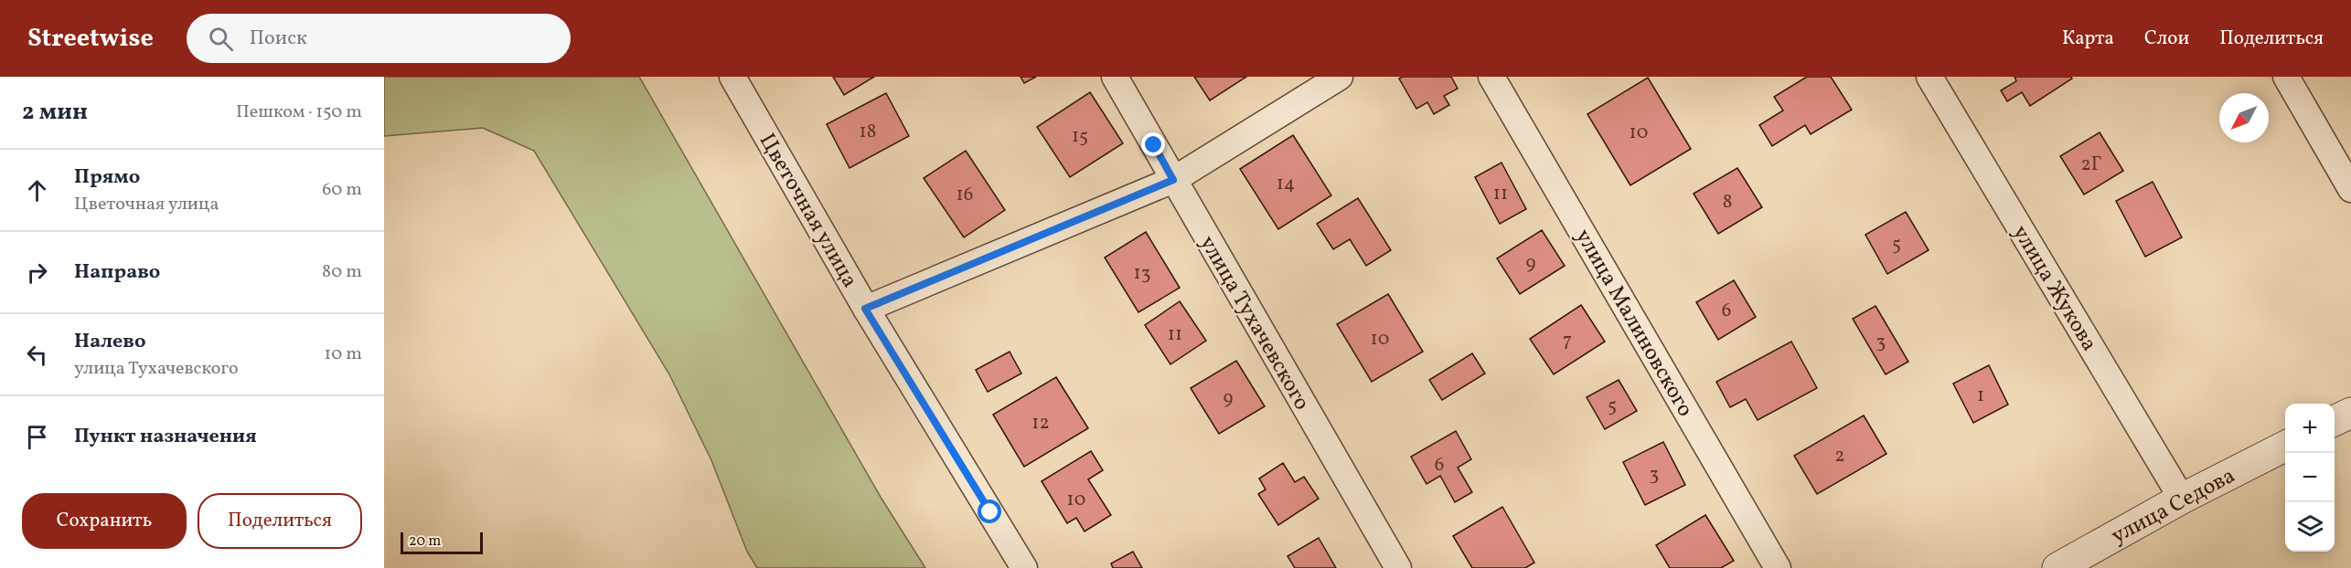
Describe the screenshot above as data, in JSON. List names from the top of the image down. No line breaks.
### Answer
{"streets":{"street":["Цветочная улица","улица Жукова","улица Тухачевского","улица Малиновского","улица Седова"]},"crossings":[["улица Жукова","улица Седова"]],"house_numbers":["18","10","15","2Г","14","11","16","8","5","9","13","6","11","10","7","3","1","9","5","12","2","6","3","10"],"scale_bar":"20 m","north":"bottom left","page":{"header":"Streetwise","search":"Поиск","nav":["Карта","Слои","Поделиться"],"heading":["2 мин","Пешком · 150 m"],"list":[["Прямо","Цветочная улица","60 m"],["Направо","80 m"],["Налево","улица Тухачевского","10 m"],"Пункт назначения"],"map_buttons":["+","−"],"buttons":["Сохранить","Поделиться"],"scale":"20 m"}}
